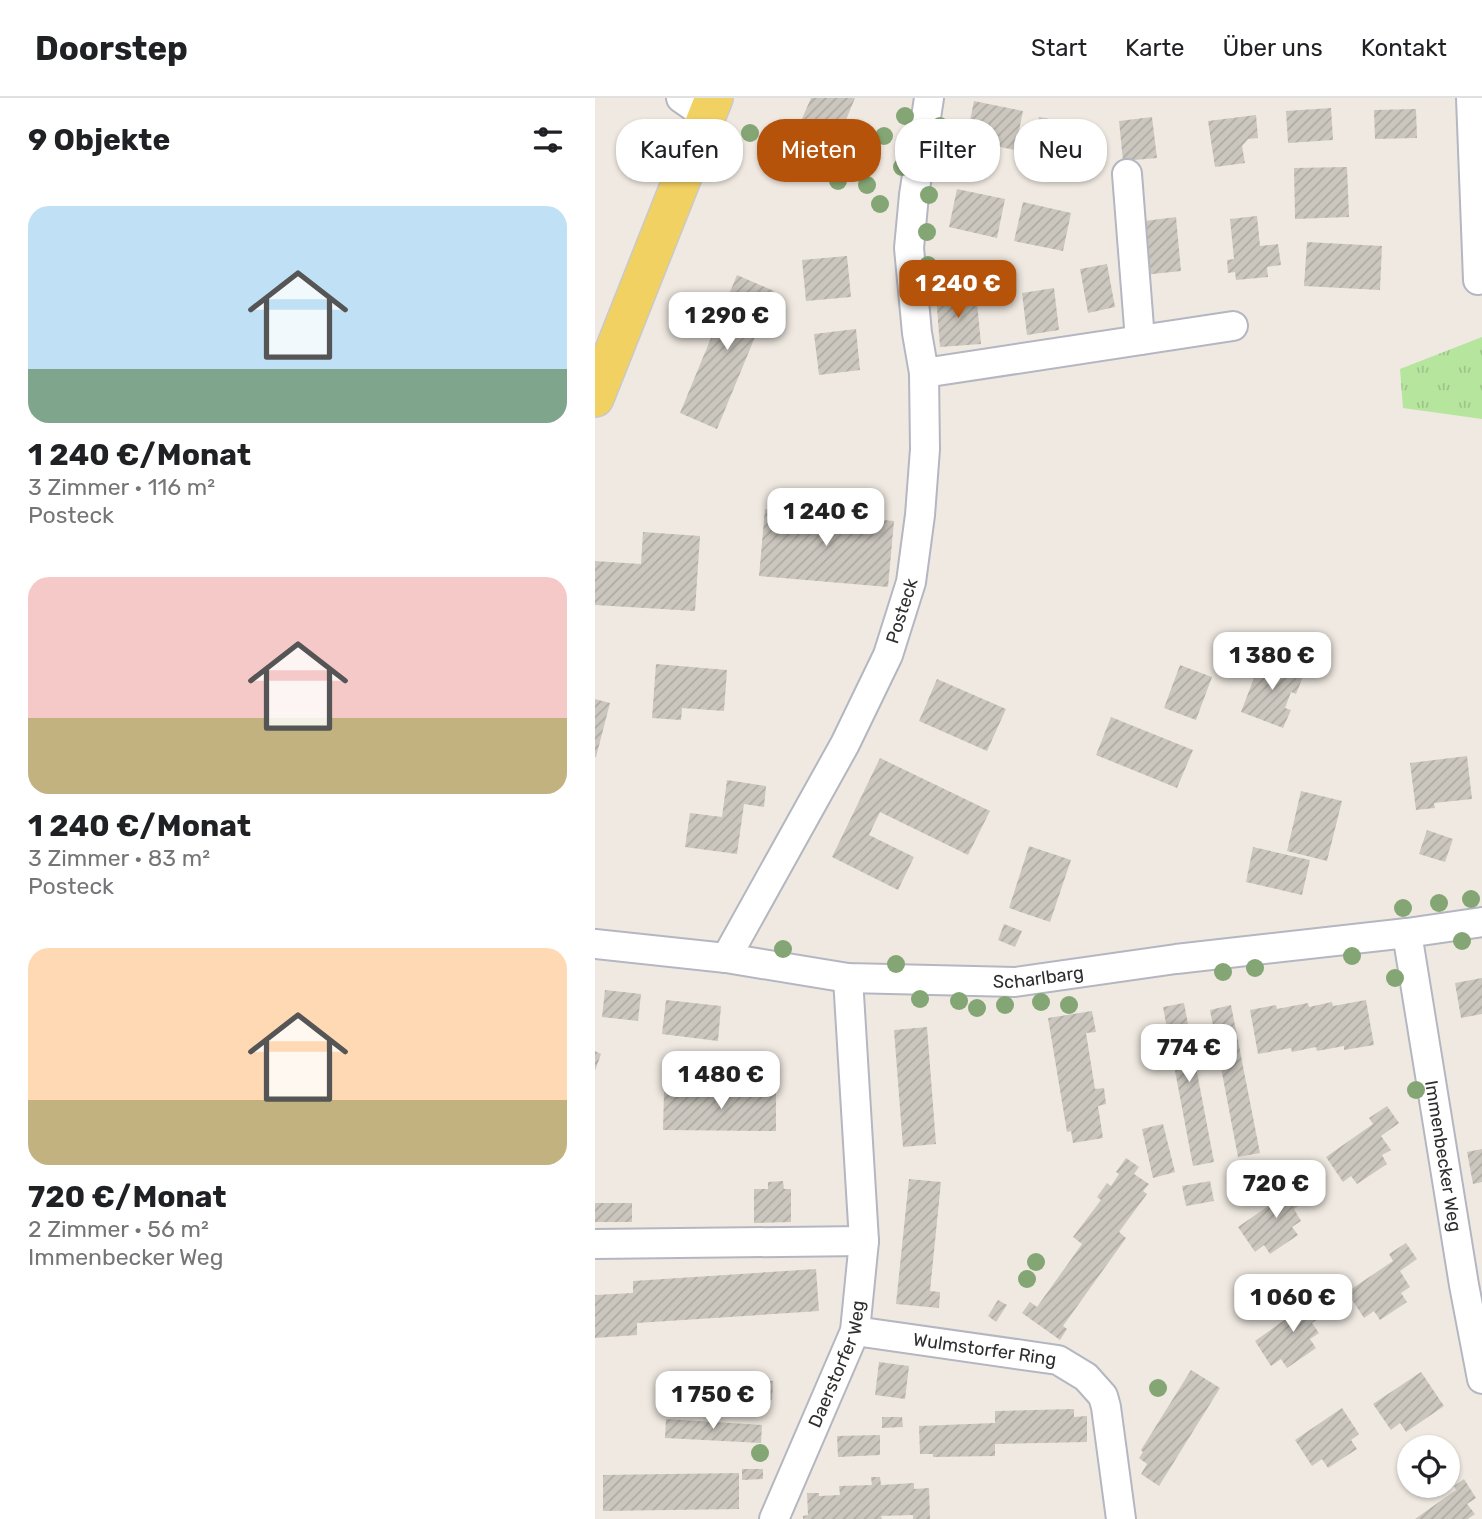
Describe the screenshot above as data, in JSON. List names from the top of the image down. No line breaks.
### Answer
{"streets":{"street":["Posteck","Scharlbarg","Immenbecker Weg","Wulmstorfer Ring","Daerstorfer Weg"]},"crossings":[["Posteck","Scharlbarg"],["Scharlbarg","Immenbecker Weg"],["Scharlbarg","Daerstorfer Weg"],["Wulmstorfer Ring","Daerstorfer Weg"]],"page":{"header":"Doorstep","nav":["Start","Karte","Über uns","Kontakt"],"heading":"9 Objekte","chip":["Kaufen","Mieten","Filter","Neu"],"list":[{"name":"1 240 €/Monat","note":"3 Zimmer · 116 m² · Posteck"},{"name":"1 240 €/Monat","note":"3 Zimmer · 83 m² · Posteck"},{"name":"720 €/Monat","note":"2 Zimmer · 56 m² · Immenbecker Weg"}],"price":["1 240 €","1 290 €","1 240 €","1 380 €","774 €","1 480 €","720 €","1 060 €","1 750 €"]}}
